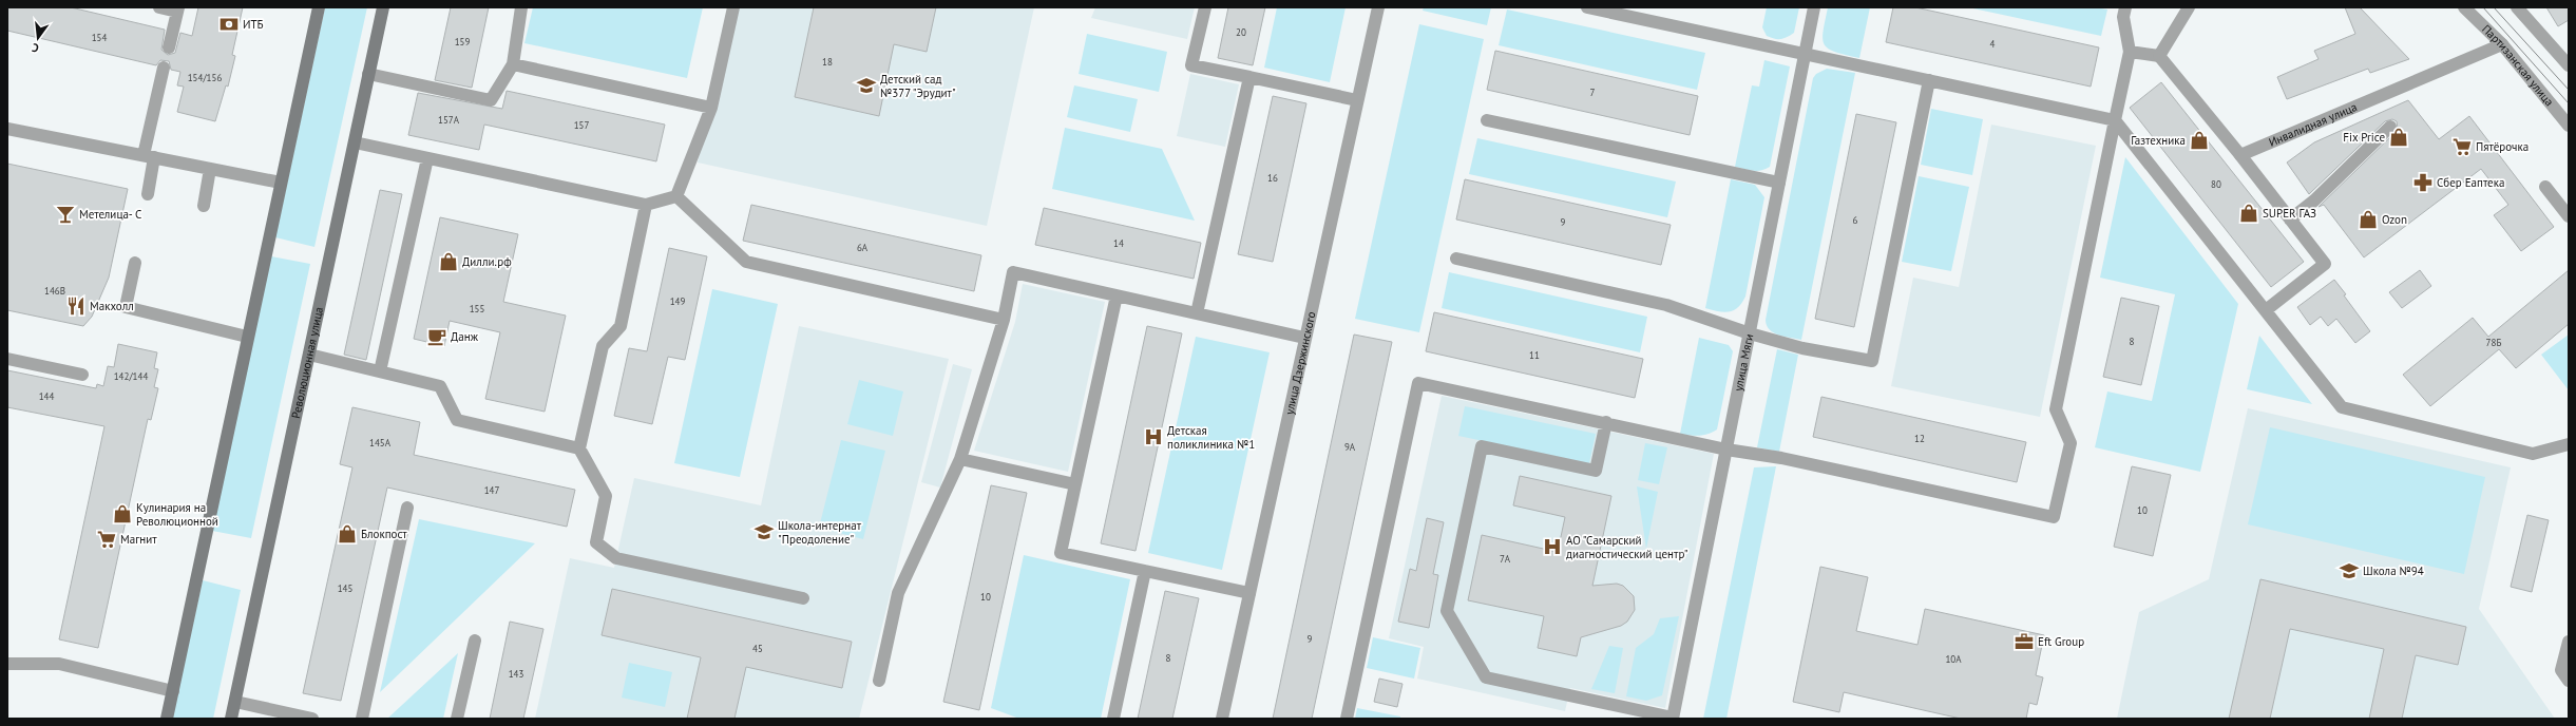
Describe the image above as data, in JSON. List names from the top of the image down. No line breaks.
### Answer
{"streets":{"main road":["Революционная улица"],"street":["Партизанская улица","Инвалидная улица","улица Дзержинского","улица Мяги"]},"crossings":[["Партизанская улица","Инвалидная улица"]],"places":{"bank":["ИТБ"],"school or university":["Детский сад №377 \"Эрудит\"","Школа-интернат \"Преодоление\"","Школа №94"],"shop":["Fix Price","Газтехника","SUPER ГАЗ","Ozon","Дилли.рф","Кулинария на Революционной","Блокпост"],"supermarket":["Пятёрочка","Магнит"],"pharmacy":["Сбер Еаптека"],"bar":["Метелица- С"],"restaurant":["Макхолл"],"cafe":["Данж"],"hospital":["Детская поликлиника №1","АО \"Самарский диагностический центр\""],"office":["Eft Group"]},"house_numbers":["20","154","159","4","18","154/156","7","157А","157","16","80","6","9","14","6А","146В","149","155","8","78Б","11","142/144","144","12","145А","9А","147","10","7А","145","10","9","45","8","10А","143"],"north":"bottom"}
